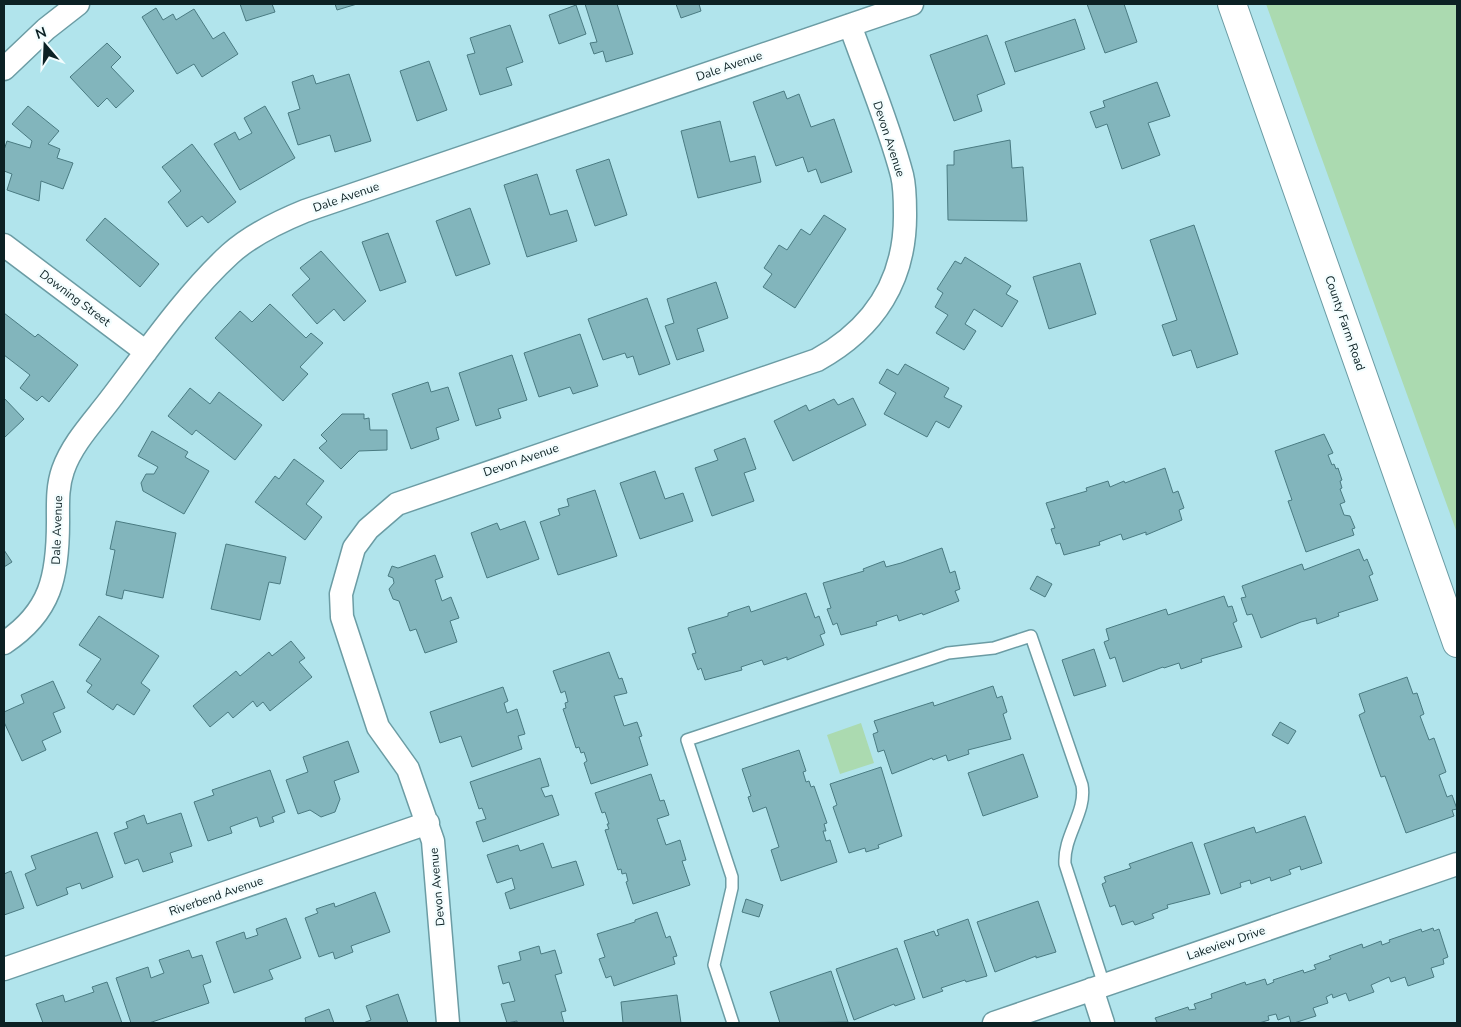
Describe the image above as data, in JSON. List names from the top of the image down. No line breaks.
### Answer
{"streets":{"street":["Dale Avenue","Devon Avenue","Downing Street","County Farm Road","Riverbend Avenue","Lakeview Drive"]},"crossings":[["Dale Avenue","Devon Avenue"],["Dale Avenue","Downing Street"],["Devon Avenue","Riverbend Avenue"]],"north":"top"}
